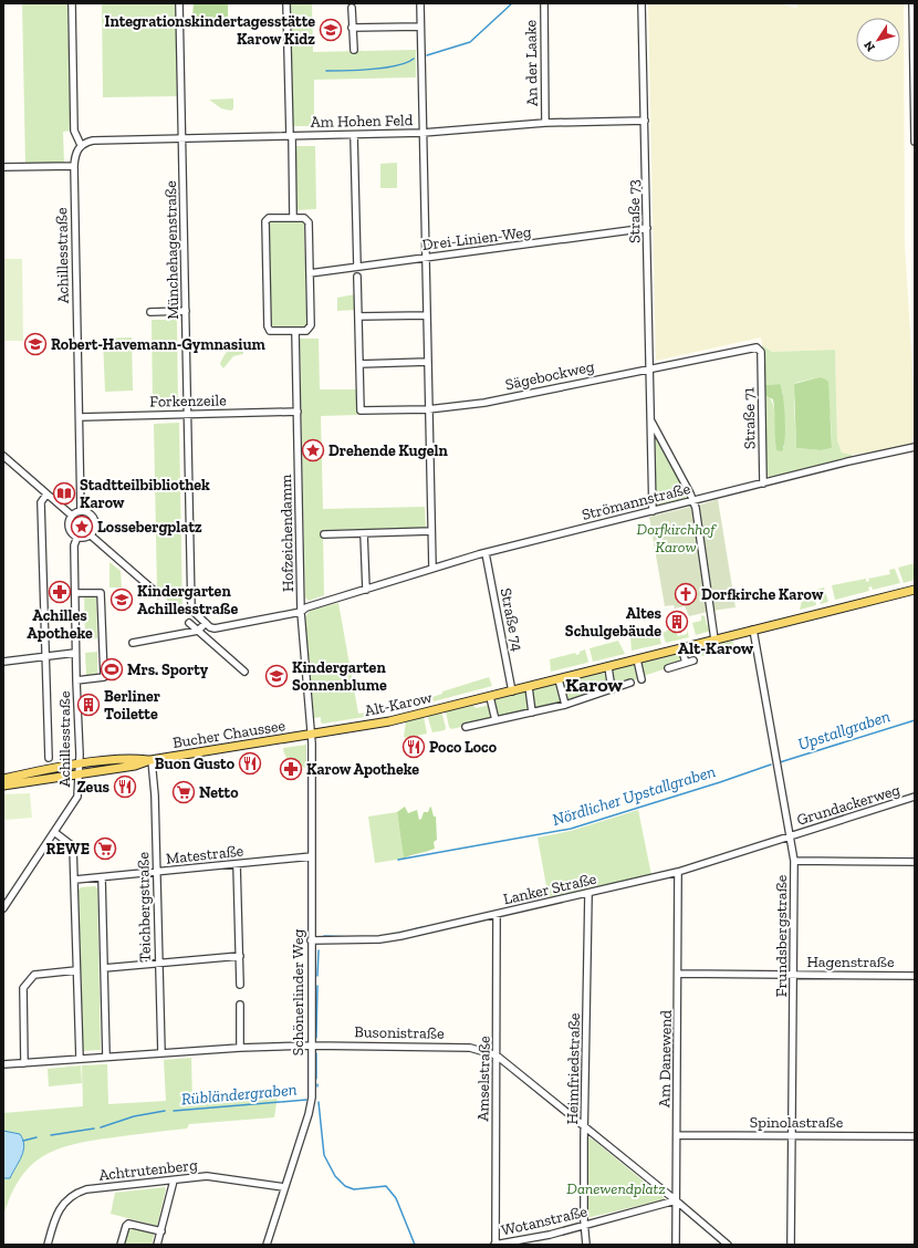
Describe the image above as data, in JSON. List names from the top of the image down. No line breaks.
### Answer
{"streets":{"main road":["Alt-Karow","Bucher Chaussee"],"street":["An der Laake","Am Hohen Feld","Straße 73","Drei-Linien-Weg","Münchehagenstraße","Achillesstraße","Sägebockweg","Forkenzeile","Straße 71","Strömannstraße","Hofzeichendamm","Straße 74","Grundackerweg","Matestraße","Lanker Straße","Teichbergstraße","Frundsbergstraße","Hagenstraße","Schönerlinder Weg","Busonistraße","Am Danewend","Heimfriedstraße","Amselstraße","Spinolastraße","Achtrutenberg","Wotanstraße"]},"crossings":[["An der Laake","Am Hohen Feld"],["Am Hohen Feld","Straße 73"],["Am Hohen Feld","Münchehagenstraße"],["Am Hohen Feld","Achillesstraße"],["Straße 73","Drei-Linien-Weg"],["Straße 73","Sägebockweg"],["Straße 73","Strömannstraße"],["Straße 73","Alt-Karow"],["Münchehagenstraße","Forkenzeile"],["Münchehagenstraße","Strömannstraße"],["Achillesstraße","Forkenzeile"],["Achillesstraße","Bucher Chaussee"],["Sägebockweg","Straße 71"],["Forkenzeile","Hofzeichendamm"],["Straße 71","Strömannstraße"],["Strömannstraße","Hofzeichendamm"],["Strömannstraße","Straße 74"],["Hofzeichendamm","Alt-Karow"],["Hofzeichendamm","Bucher Chaussee"],["Hofzeichendamm","Schönerlinder Weg"],["Straße 74","Alt-Karow"],["Alt-Karow","Bucher Chaussee"],["Alt-Karow","Frundsbergstraße"],["Alt-Karow","Schönerlinder Weg"],["Bucher Chaussee","Teichbergstraße"],["Bucher Chaussee","Schönerlinder Weg"],["Grundackerweg","Lanker Straße"],["Grundackerweg","Frundsbergstraße"],["Matestraße","Teichbergstraße"],["Matestraße","Schönerlinder Weg"],["Lanker Straße","Frundsbergstraße"],["Lanker Straße","Schönerlinder Weg"],["Lanker Straße","Am Danewend"],["Lanker Straße","Heimfriedstraße"],["Lanker Straße","Amselstraße"],["Teichbergstraße","Busonistraße"],["Frundsbergstraße","Hagenstraße"],["Frundsbergstraße","Spinolastraße"],["Hagenstraße","Am Danewend"],["Schönerlinder Weg","Busonistraße"],["Schönerlinder Weg","Achtrutenberg"],["Busonistraße","Am Danewend"],["Busonistraße","Heimfriedstraße"],["Busonistraße","Amselstraße"],["Busonistraße","Wotanstraße"],["Am Danewend","Spinolastraße"],["Am Danewend","Wotanstraße"],["Heimfriedstraße","Wotanstraße"],["Amselstraße","Wotanstraße"]],"districts":["Alt-Karow","Karow"],"water":["Upstallgraben","Nördlicher Upstallgraben","Rübländergraben"],"parks":["Dorfkirchhof Karow","Danewendplatz"],"places":{"school or university":["Integrationskindertagesstätte Karow Kidz","Robert-Havemann-Gymnasium","Kindergarten Achillesstraße","Kindergarten Sonnenblume"],"place":["Drehende Kugeln","Lossebergplatz"],"library":["Stadtteilbibliothek Karow"],"pharmacy":["Achilles Apotheke","Karow Apotheke"],"church":["Dorfkirche Karow"],"building":["Altes Schulgebäude","Berliner Toilette"],"sports":["Mrs. Sporty"],"restaurant":["Poco Loco","Buon Gusto","Zeus"],"supermarket":["Netto","REWE"]},"north":"bottom left"}
